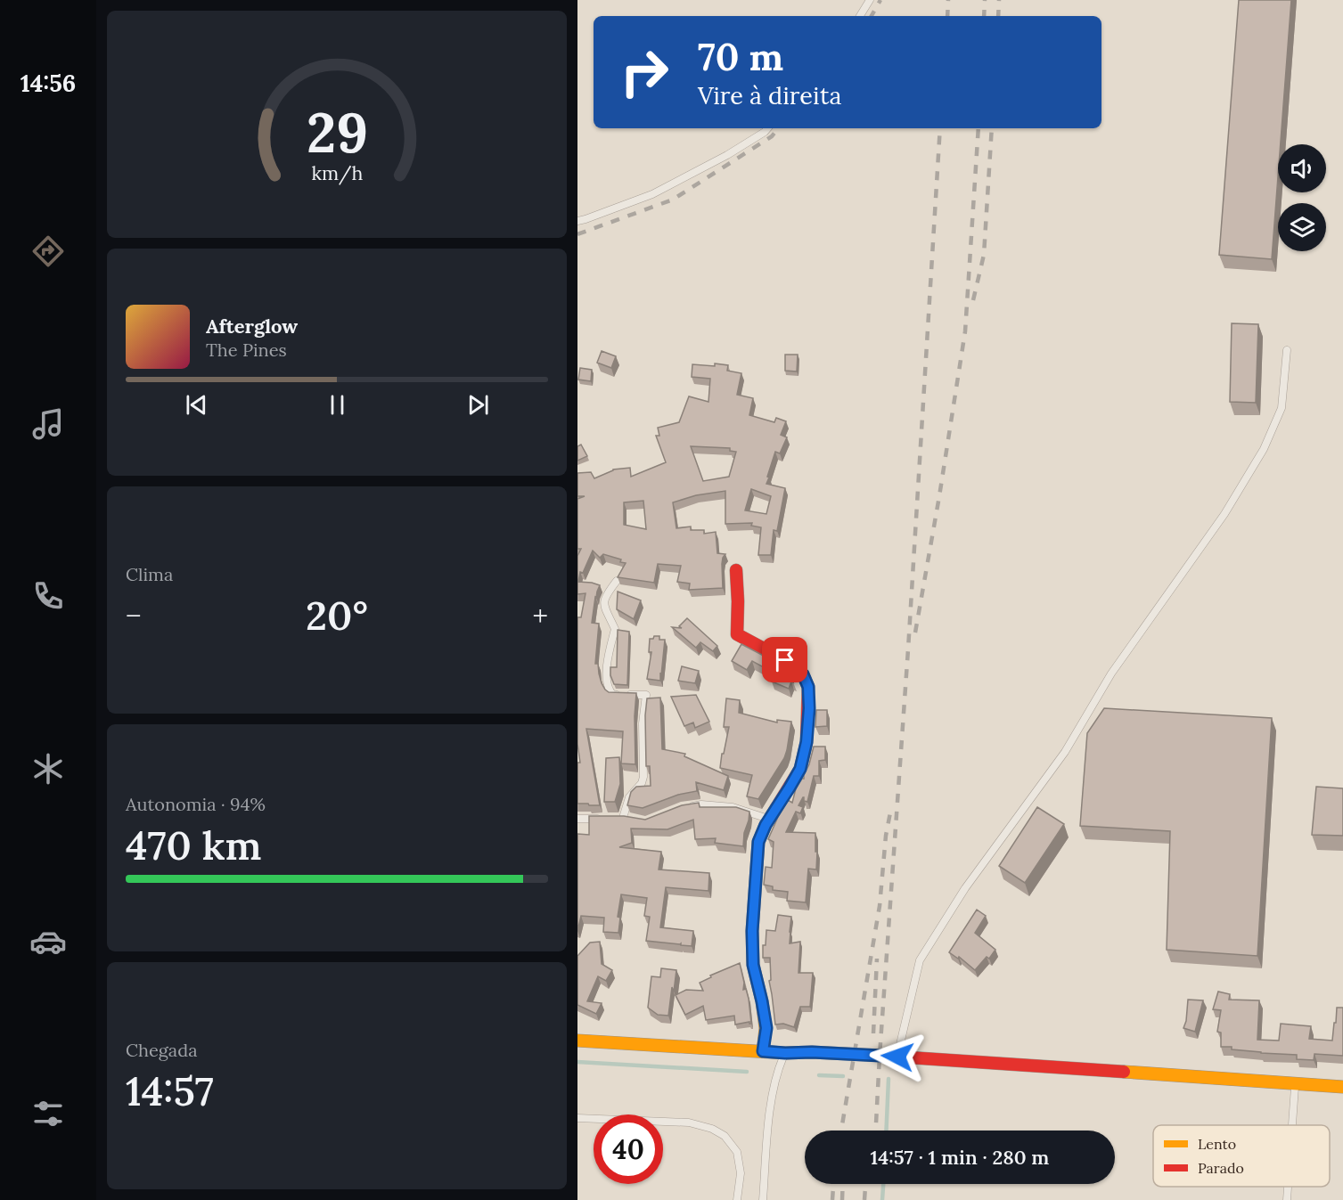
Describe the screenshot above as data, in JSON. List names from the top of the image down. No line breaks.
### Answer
{"legend":["Lento","Parado"],"page":{"tabs":"14:56","turn":["70 m","Vire à direita"],"song":["Afterglow","The Pines"],"tile":["Clima",["Autonomia · 94%","470 km"],["Chegada","14:57"]],"heat":["−","20°","+"],"limit":"40","trip":"14:57 · 1 min · 280 m","gauge":["29","km/h"]}}
